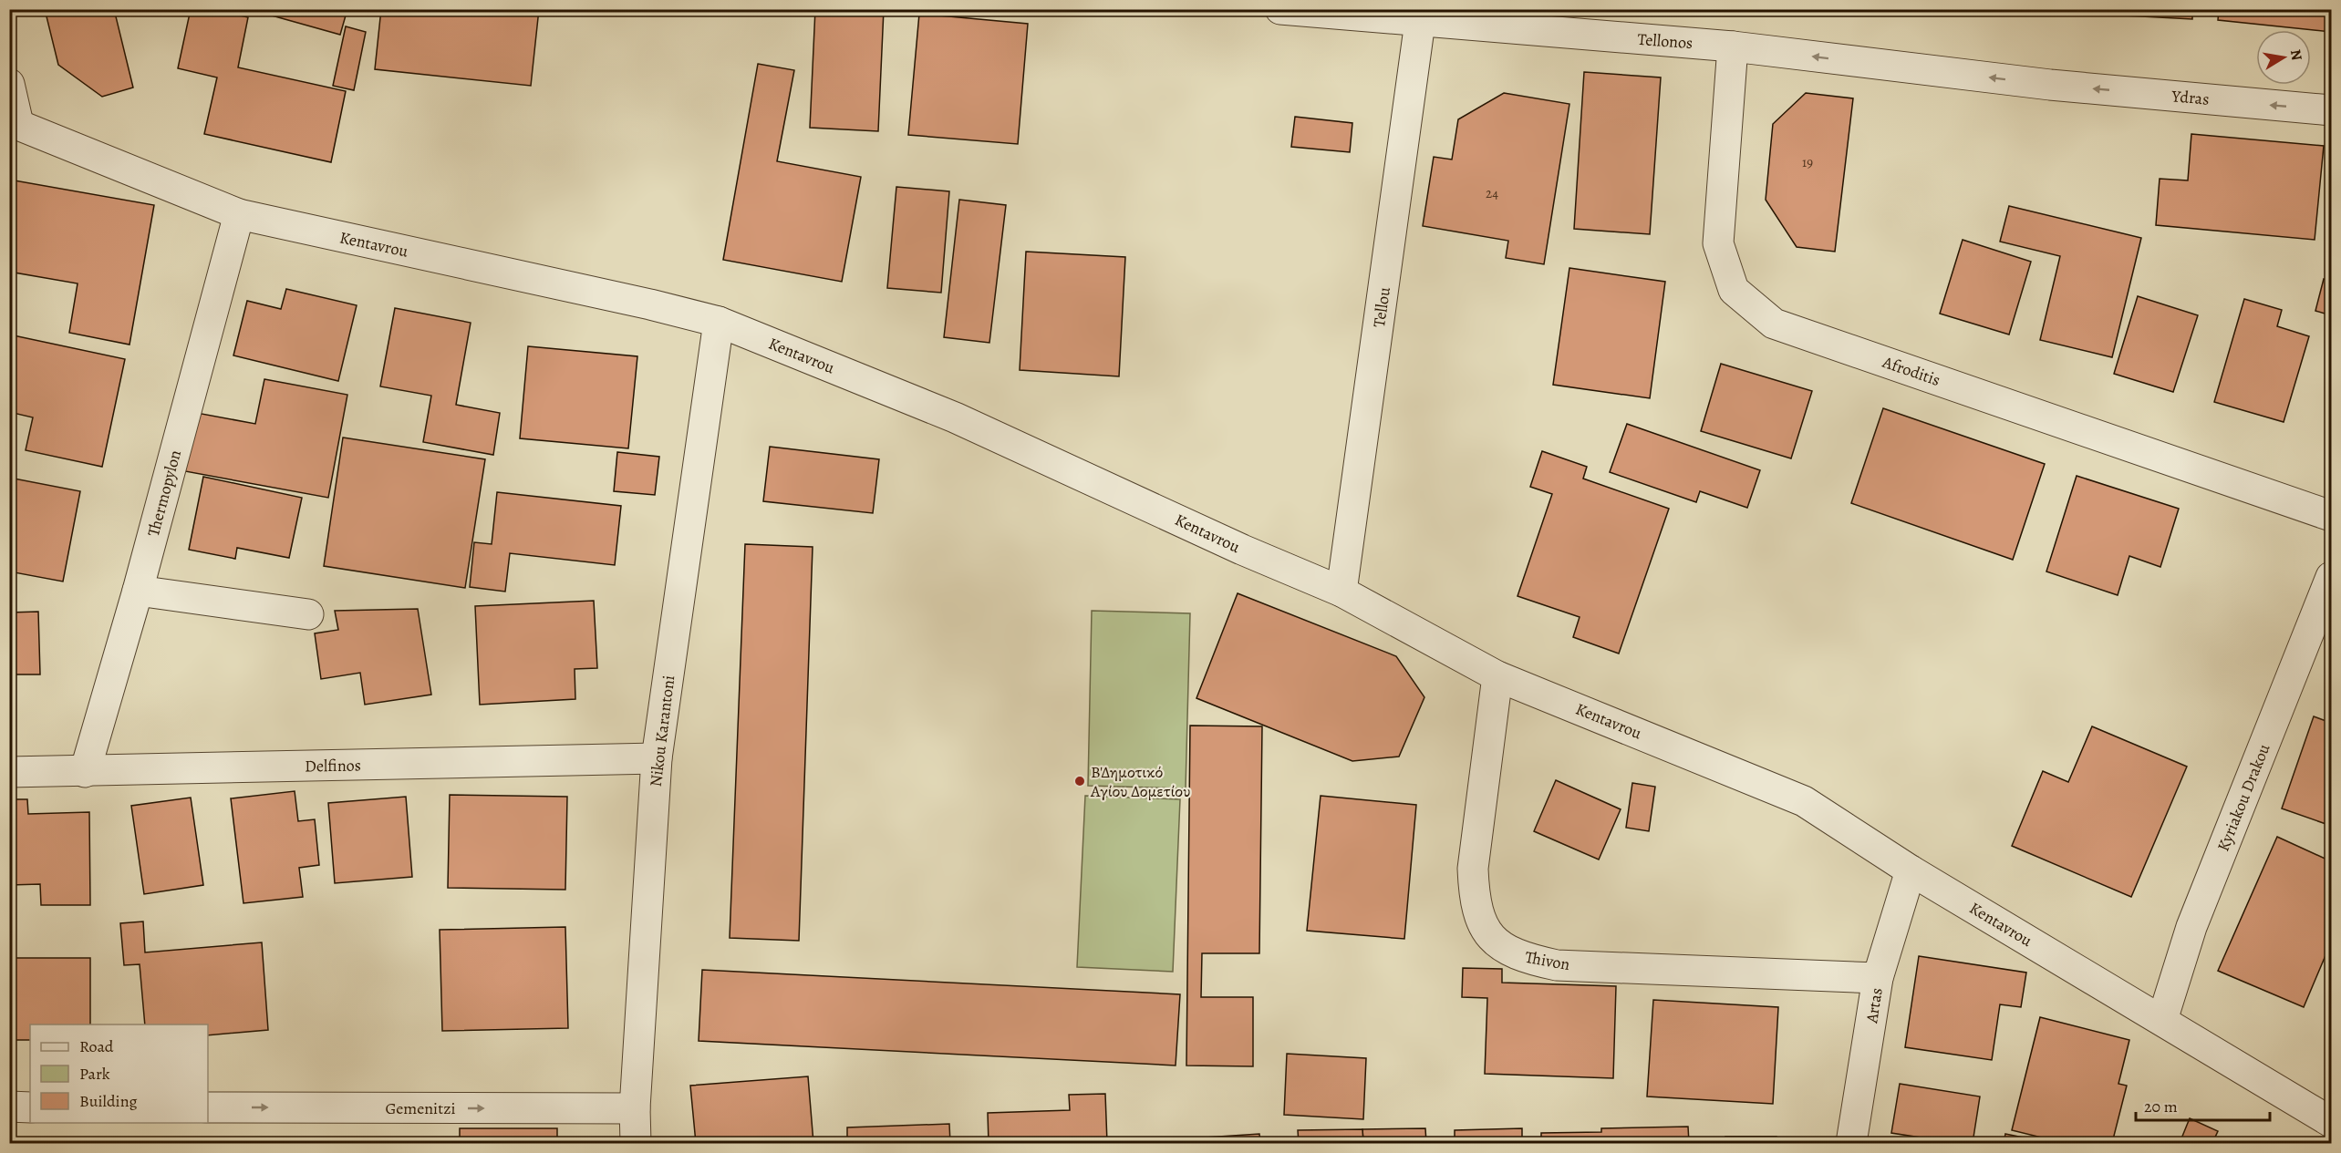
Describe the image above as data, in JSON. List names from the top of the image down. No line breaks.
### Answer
{"streets":{"street":["Tellonos","Ydras","Kentavrou","Tellou","Afroditis","Thermopylon","Nikou Karantoni","Delfinos","Kyriakou Drakou","Thivon","Artas","Gemenitzi"]},"crossings":[["Tellonos","Ydras"],["Tellonos","Tellou"],["Tellonos","Afroditis"],["Kentavrou","Tellou"],["Kentavrou","Thermopylon"],["Kentavrou","Nikou Karantoni"],["Kentavrou","Kyriakou Drakou"],["Kentavrou","Thivon"],["Kentavrou","Artas"],["Thermopylon","Delfinos"],["Nikou Karantoni","Delfinos"],["Nikou Karantoni","Gemenitzi"],["Thivon","Artas"]],"one_way":["Tellonos","Ydras","Gemenitzi"],"places":["Β'Δημοτικό Αγίου Δομετίου"],"house_numbers":["19","24"],"legend":["Road","Park","Building"],"scale_bar":"20 m","north":"right"}
